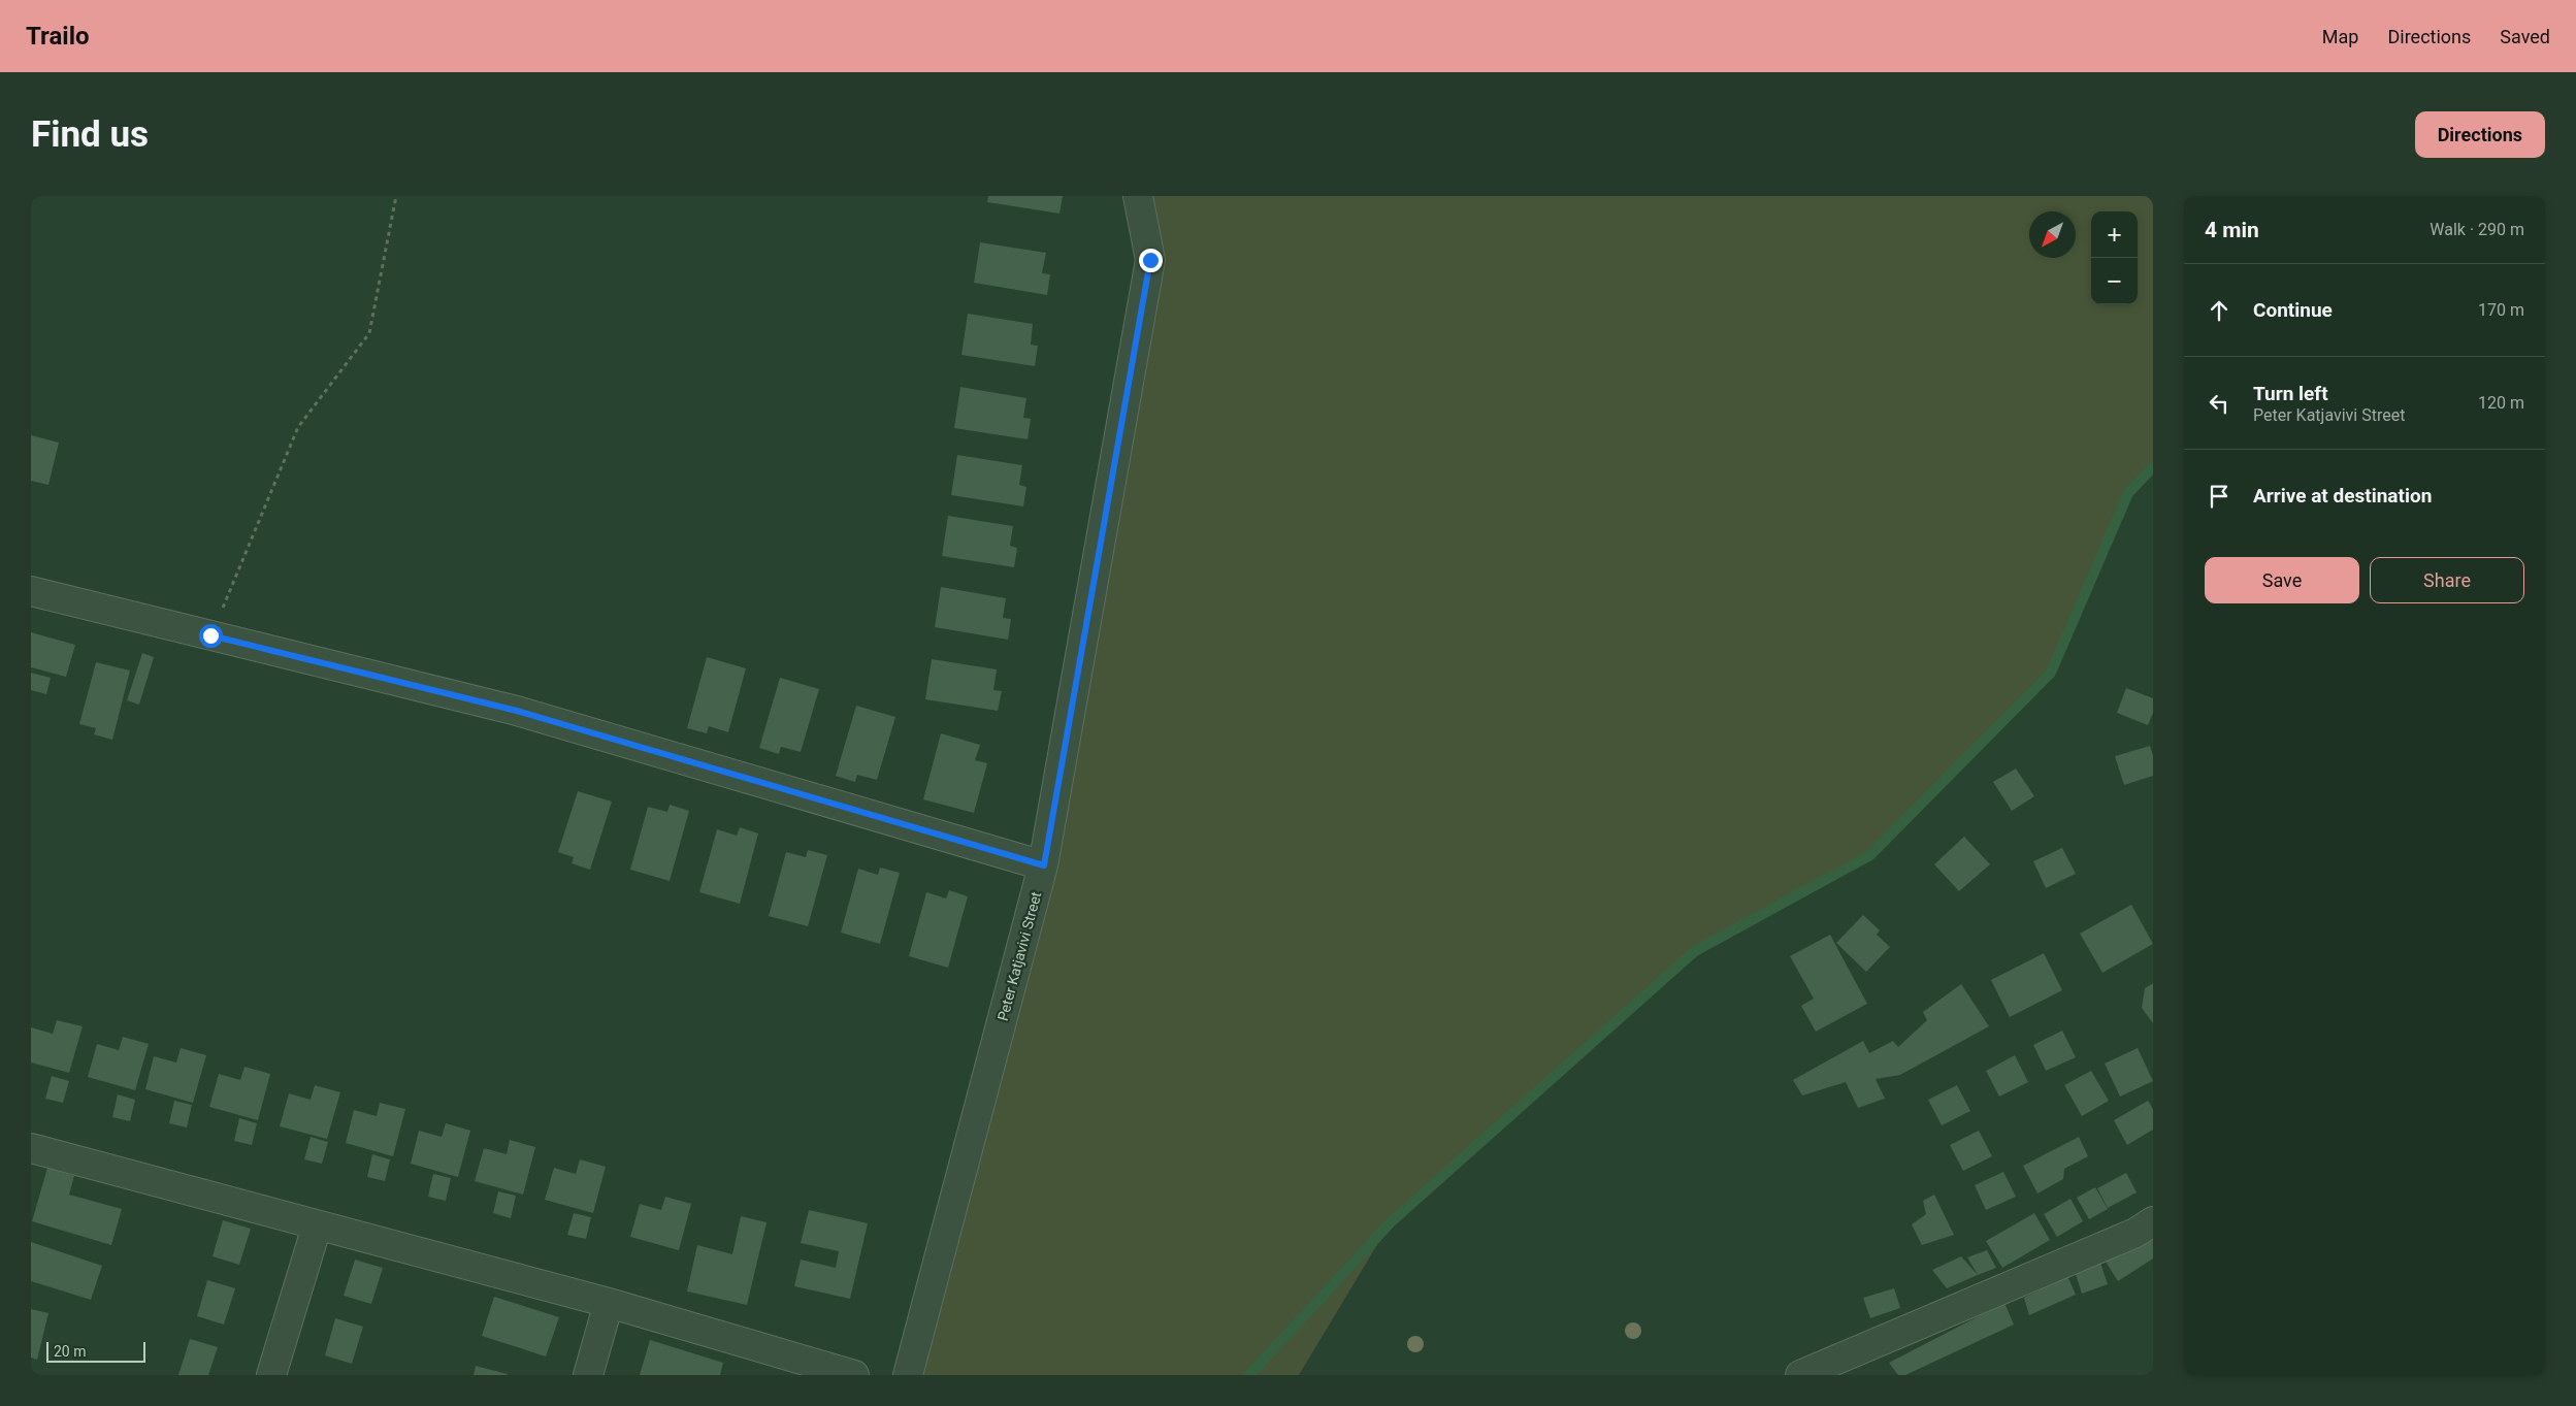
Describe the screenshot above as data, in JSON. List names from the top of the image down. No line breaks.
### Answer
{"streets":{"street":["Peter Katjavivi Street"]},"scale_bar":"20 m","north":"bottom left","page":{"header":"Trailo","nav":["Map","Directions","Saved"],"buttons":["Directions",["Save","Share"]],"title":"Find us","heading":["4 min","Walk · 290 m"],"map_buttons":["+","−"],"list":[["Continue","170 m"],["Turn left","Peter Katjavivi Street","120 m"],"Arrive at destination"],"scale":"20 m"}}
